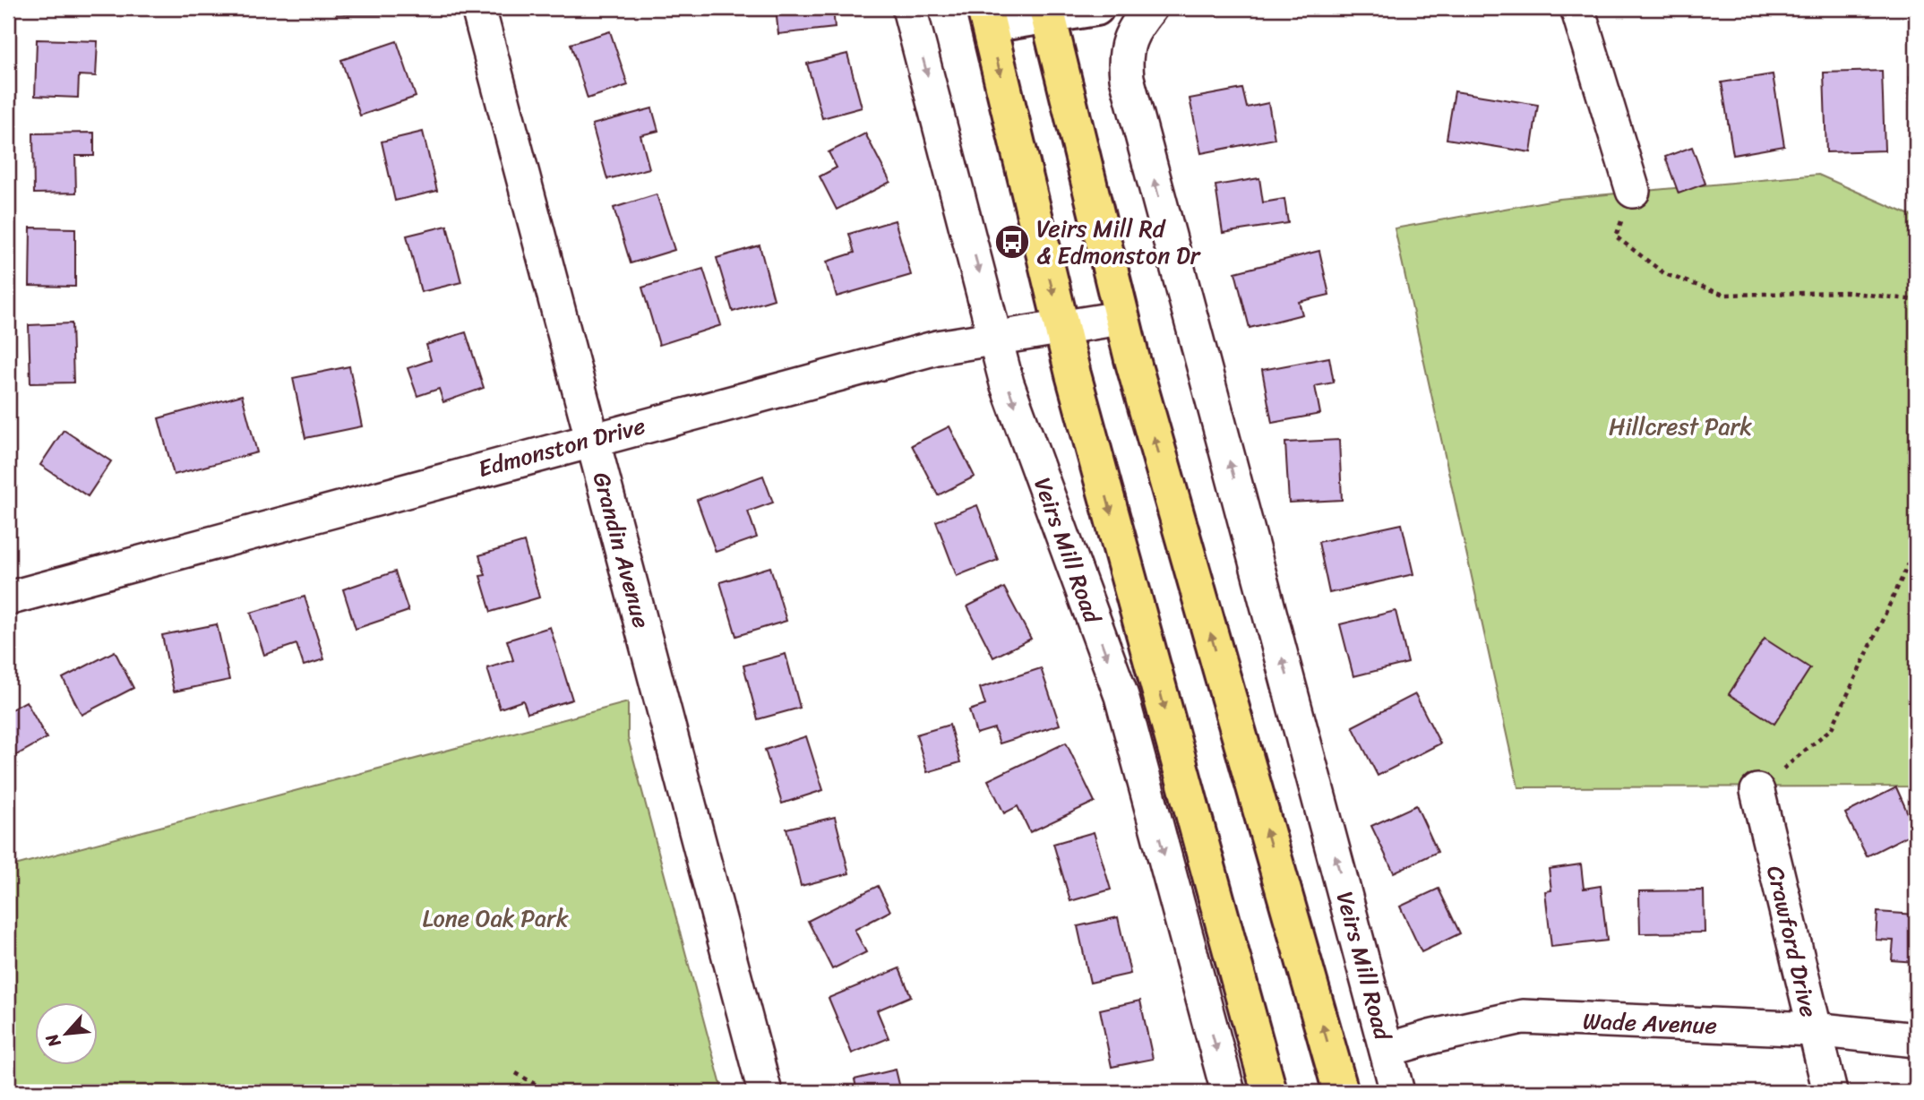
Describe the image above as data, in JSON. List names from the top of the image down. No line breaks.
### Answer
{"streets":{"main road":["Veirs Mill Road"],"street":["Edmonston Drive","Grandin Avenue","Crawford Drive","Wade Avenue"]},"crossings":[["Edmonston Drive","Grandin Avenue"],["Edmonston Drive","Veirs Mill Road"],["Veirs Mill Road","Wade Avenue"],["Crawford Drive","Wade Avenue"]],"parks":["Hillcrest Park","Lone Oak Park"],"places":{"bus stop":["Veirs Mill Rd & Edmonston Dr"]},"north":"bottom left"}
